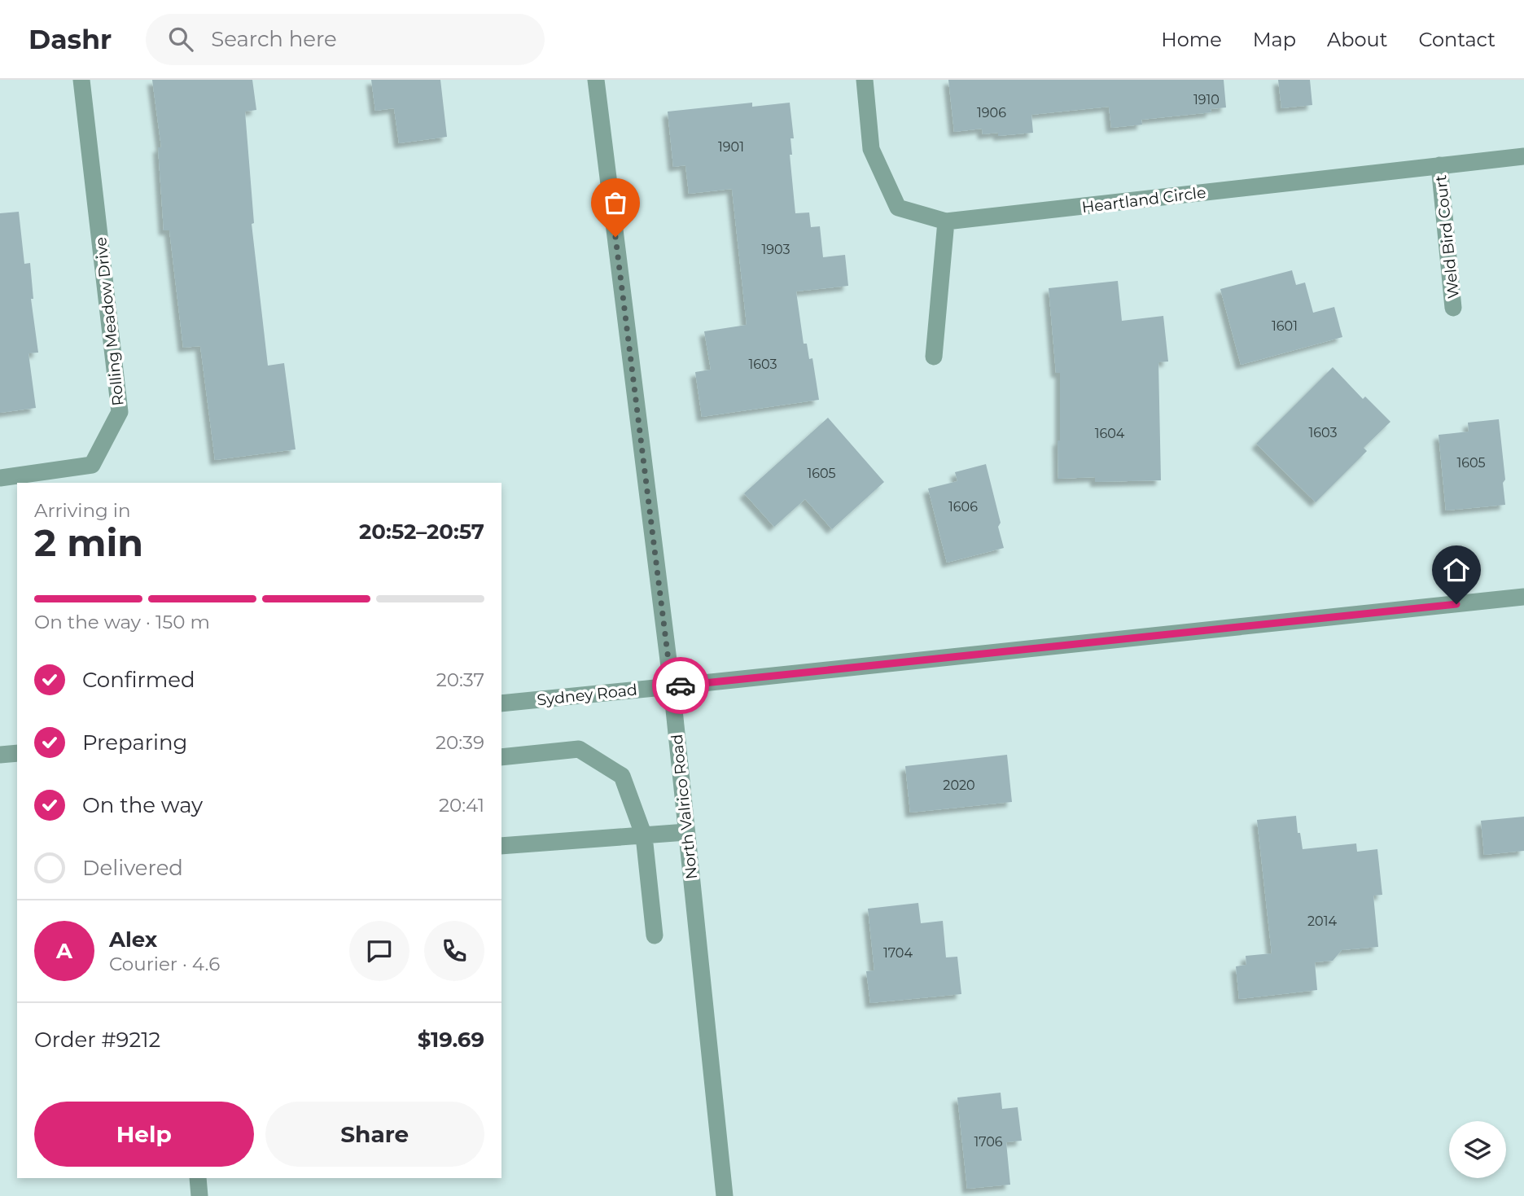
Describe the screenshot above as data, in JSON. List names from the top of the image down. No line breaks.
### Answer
{"streets":{"street":["Heartland Circle","Weld Bird Court","Rolling Meadow Drive","Sydney Road","North Valrico Road"]},"crossings":[["Heartland Circle","Weld Bird Court"],["Sydney Road","North Valrico Road"]],"house_numbers":["1910","1906","1901","1903","1601","1603","1603","1604","1605","1605","1606","2020","2014","1704","1706"],"page":{"header":"Dashr","search":"Search here","nav":["Home","Map","About","Contact"],"heading":["2 min","Arriving in","20:52–20:57"],"panel":["Alex","Courier · 4.6","Order #9212","$19.69"],"bar":"On the way · 150 m","list":[["Confirmed","20:37"],["Preparing","20:39"],["On the way","20:41"],"Delivered"],"round":"A","buttons":["Help","Share"]}}
